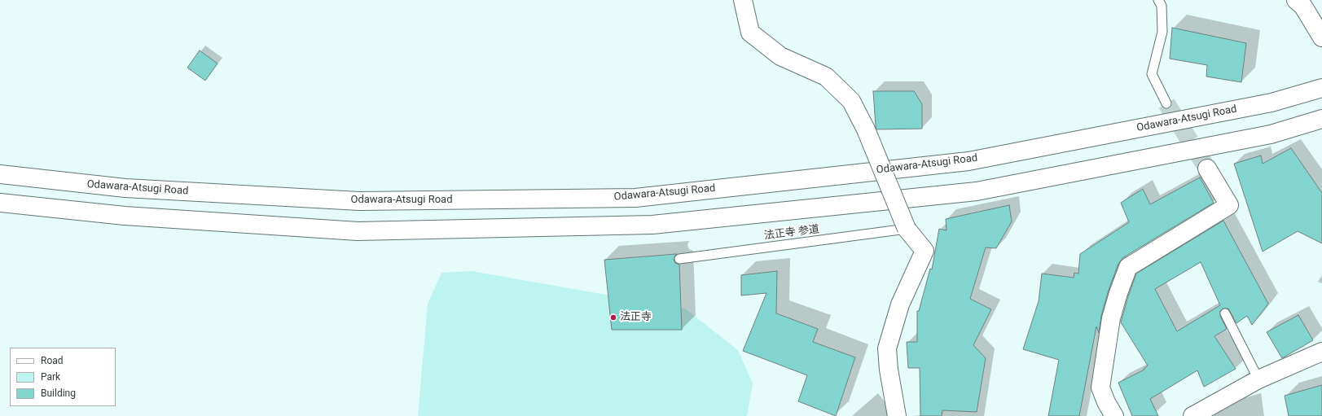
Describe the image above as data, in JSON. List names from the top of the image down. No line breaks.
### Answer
{"streets":{"main road":["Odawara-Atsugi Road"],"lane":["法正寺 参道"]},"places":["法正寺"],"legend":["Road","Park","Building"]}
